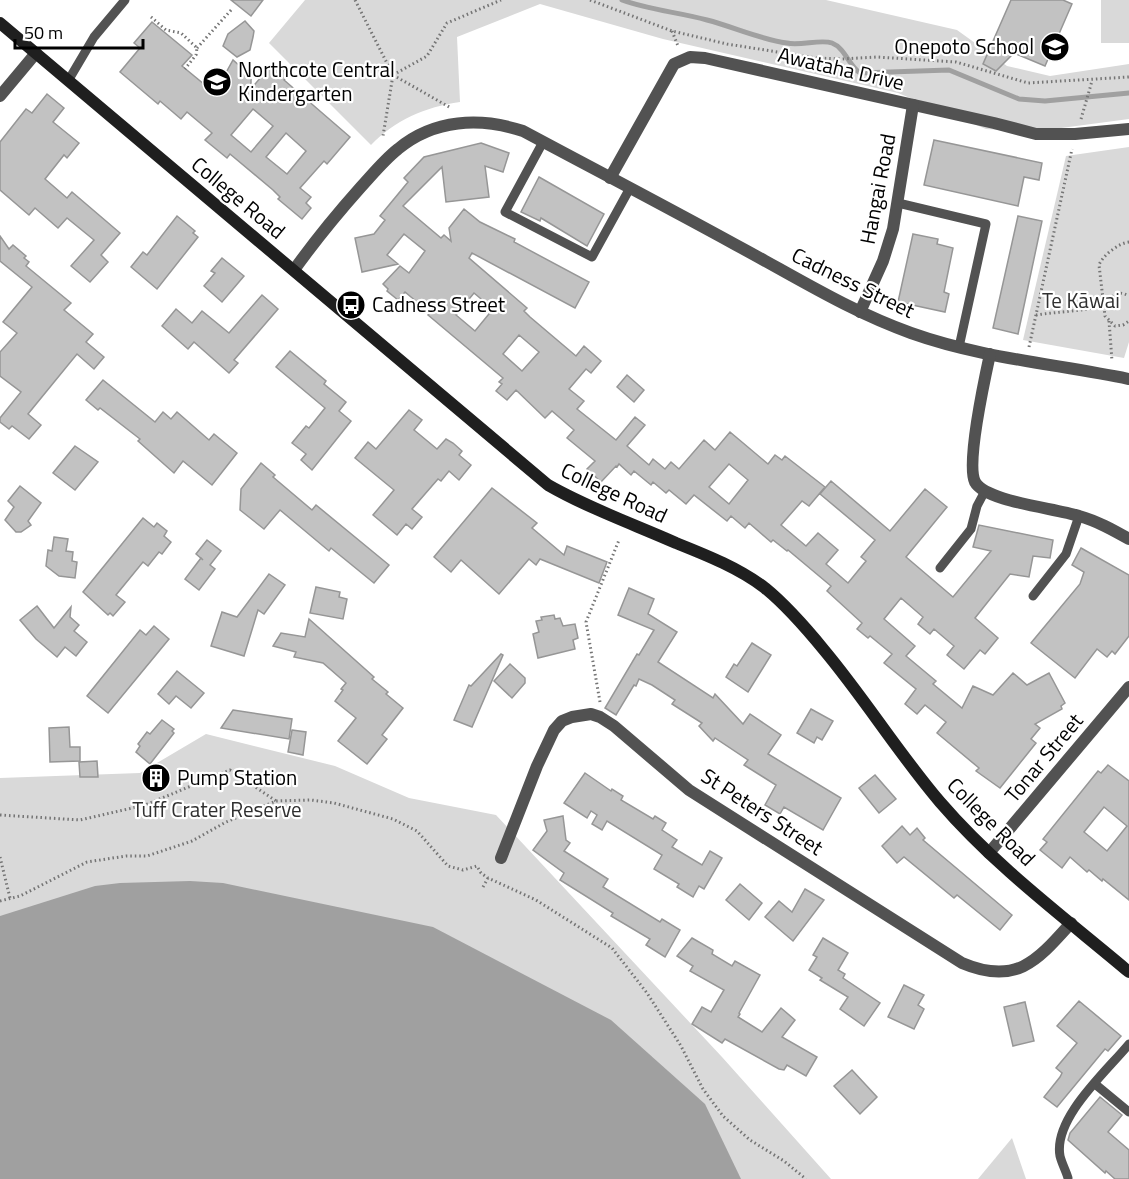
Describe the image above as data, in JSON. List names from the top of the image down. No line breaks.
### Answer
{"streets":{"main road":["College Road"],"street":["Awataha Drive","Hangai Road","Cadness Street","Tonar Street","St Peters Street"]},"crossings":[["Awataha Drive","Hangai Road"],["Awataha Drive","Cadness Street"],["Hangai Road","Cadness Street"],["College Road","Cadness Street"],["College Road","Tonar Street"],["College Road","St Peters Street"]],"parks":["Te Kāwai","Tuff Crater Reserve"],"places":{"school or university":["Onepoto School","Northcote Central Kindergarten"],"bus stop":["Cadness Street"],"building":["Pump Station"]},"scale_bar":"50 m"}
